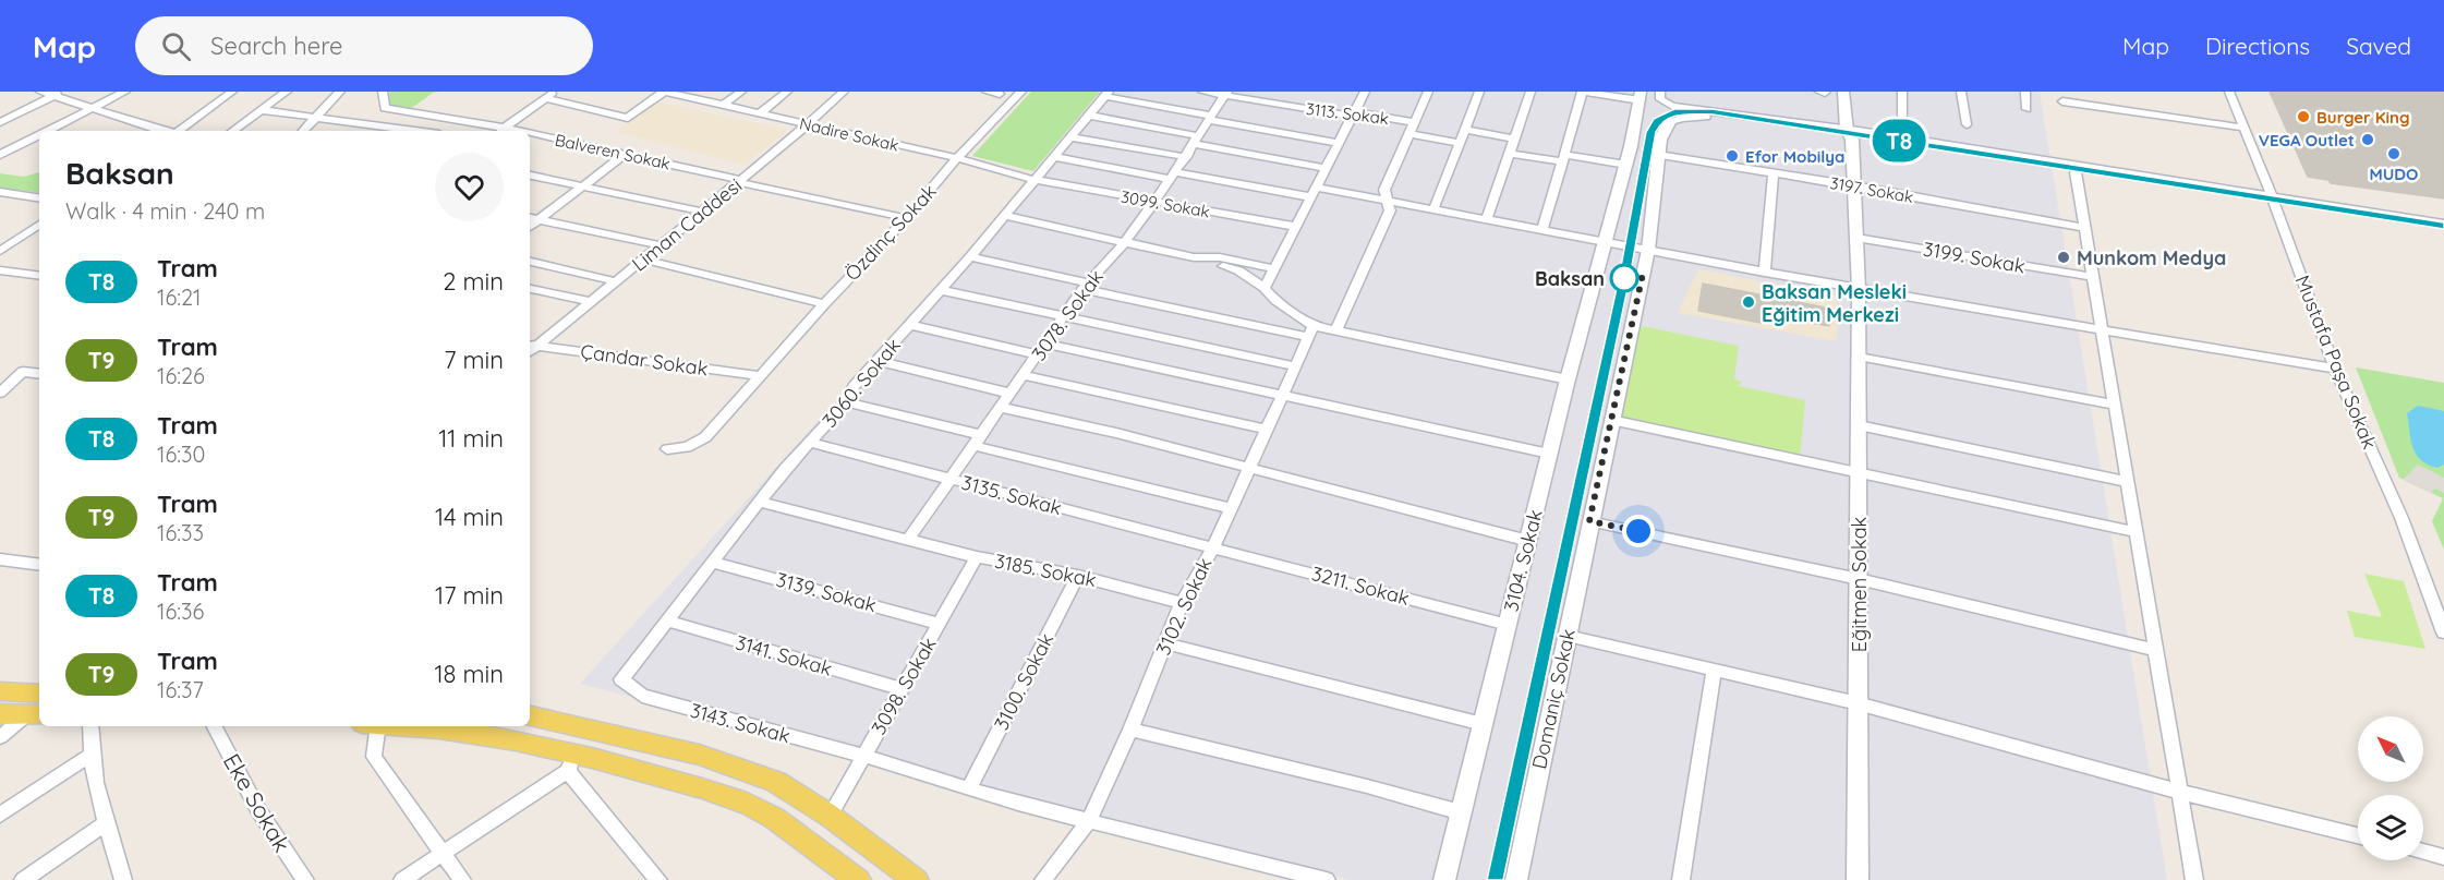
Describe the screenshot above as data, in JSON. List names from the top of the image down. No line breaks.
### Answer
{"streets":{"street":["3113. Sokak","Nadire Sokak","Balveren Sokak","3197. Sokak","3099. Sokak","Liman Caddesi","Özdinç Sokak","3199. Sokak","3078. Sokak","Çandar Sokak","Mustafa Paşa Sokak","3060. Sokak","3135. Sokak","3104. Sokak","3185. Sokak","Eğitmen Sokak","3211. Sokak","3139. Sokak","3102. Sokak","3141. Sokak","3100. Sokak","3098. Sokak","Domaniç Sokak","3143. Sokak","Eke Sokak"]},"crossings":[["3113. Sokak","3078. Sokak"],["Nadire Sokak","3099. Sokak"],["Nadire Sokak","Liman Caddesi"],["Nadire Sokak","Özdinç Sokak"],["Nadire Sokak","3060. Sokak"],["Balveren Sokak","Liman Caddesi"],["Balveren Sokak","Özdinç Sokak"],["3197. Sokak","Eğitmen Sokak"],["3197. Sokak","Domaniç Sokak"],["3099. Sokak","3078. Sokak"],["3099. Sokak","3060. Sokak"],["Liman Caddesi","Çandar Sokak"],["Özdinç Sokak","Çandar Sokak"],["3199. Sokak","Eğitmen Sokak"],["3078. Sokak","3135. Sokak"],["3078. Sokak","3185. Sokak"],["3060. Sokak","3135. Sokak"],["3060. Sokak","3185. Sokak"],["3060. Sokak","3139. Sokak"],["3060. Sokak","3141. Sokak"],["3060. Sokak","3143. Sokak"],["3135. Sokak","3211. Sokak"],["3135. Sokak","3102. Sokak"],["3104. Sokak","3211. Sokak"],["3185. Sokak","3102. Sokak"],["3185. Sokak","3100. Sokak"],["3185. Sokak","3098. Sokak"],["3211. Sokak","3102. Sokak"],["3139. Sokak","3098. Sokak"],["3102. Sokak","3143. Sokak"],["3141. Sokak","3098. Sokak"],["3100. Sokak","3143. Sokak"],["3098. Sokak","3143. Sokak"]],"places":["Burger King","VEGA Outlet","MUDO","Efor Mobilya","Munkom Medya","Baksan","Baksan Mesleki Eğitim Merkezi"],"lines":["tram line T8"],"north":"top left","page":{"header":"Map","search":"Search here","nav":["Map","Directions","Saved"],"on_map":"T8","heading":["Baksan","Walk · 4 min · 240 m"],"list":[{"mark":"T8","name":"Tram","note":"16:21","value":"2 min"},{"mark":"T9","name":"Tram","note":"16:26","value":"7 min"},{"mark":"T8","name":"Tram","note":"16:30","value":"11 min"},{"mark":"T9","name":"Tram","note":"16:33","value":"14 min"},{"mark":"T8","name":"Tram","note":"16:36","value":"17 min"},{"mark":"T9","name":"Tram","note":"16:37","value":"18 min"}]}}
